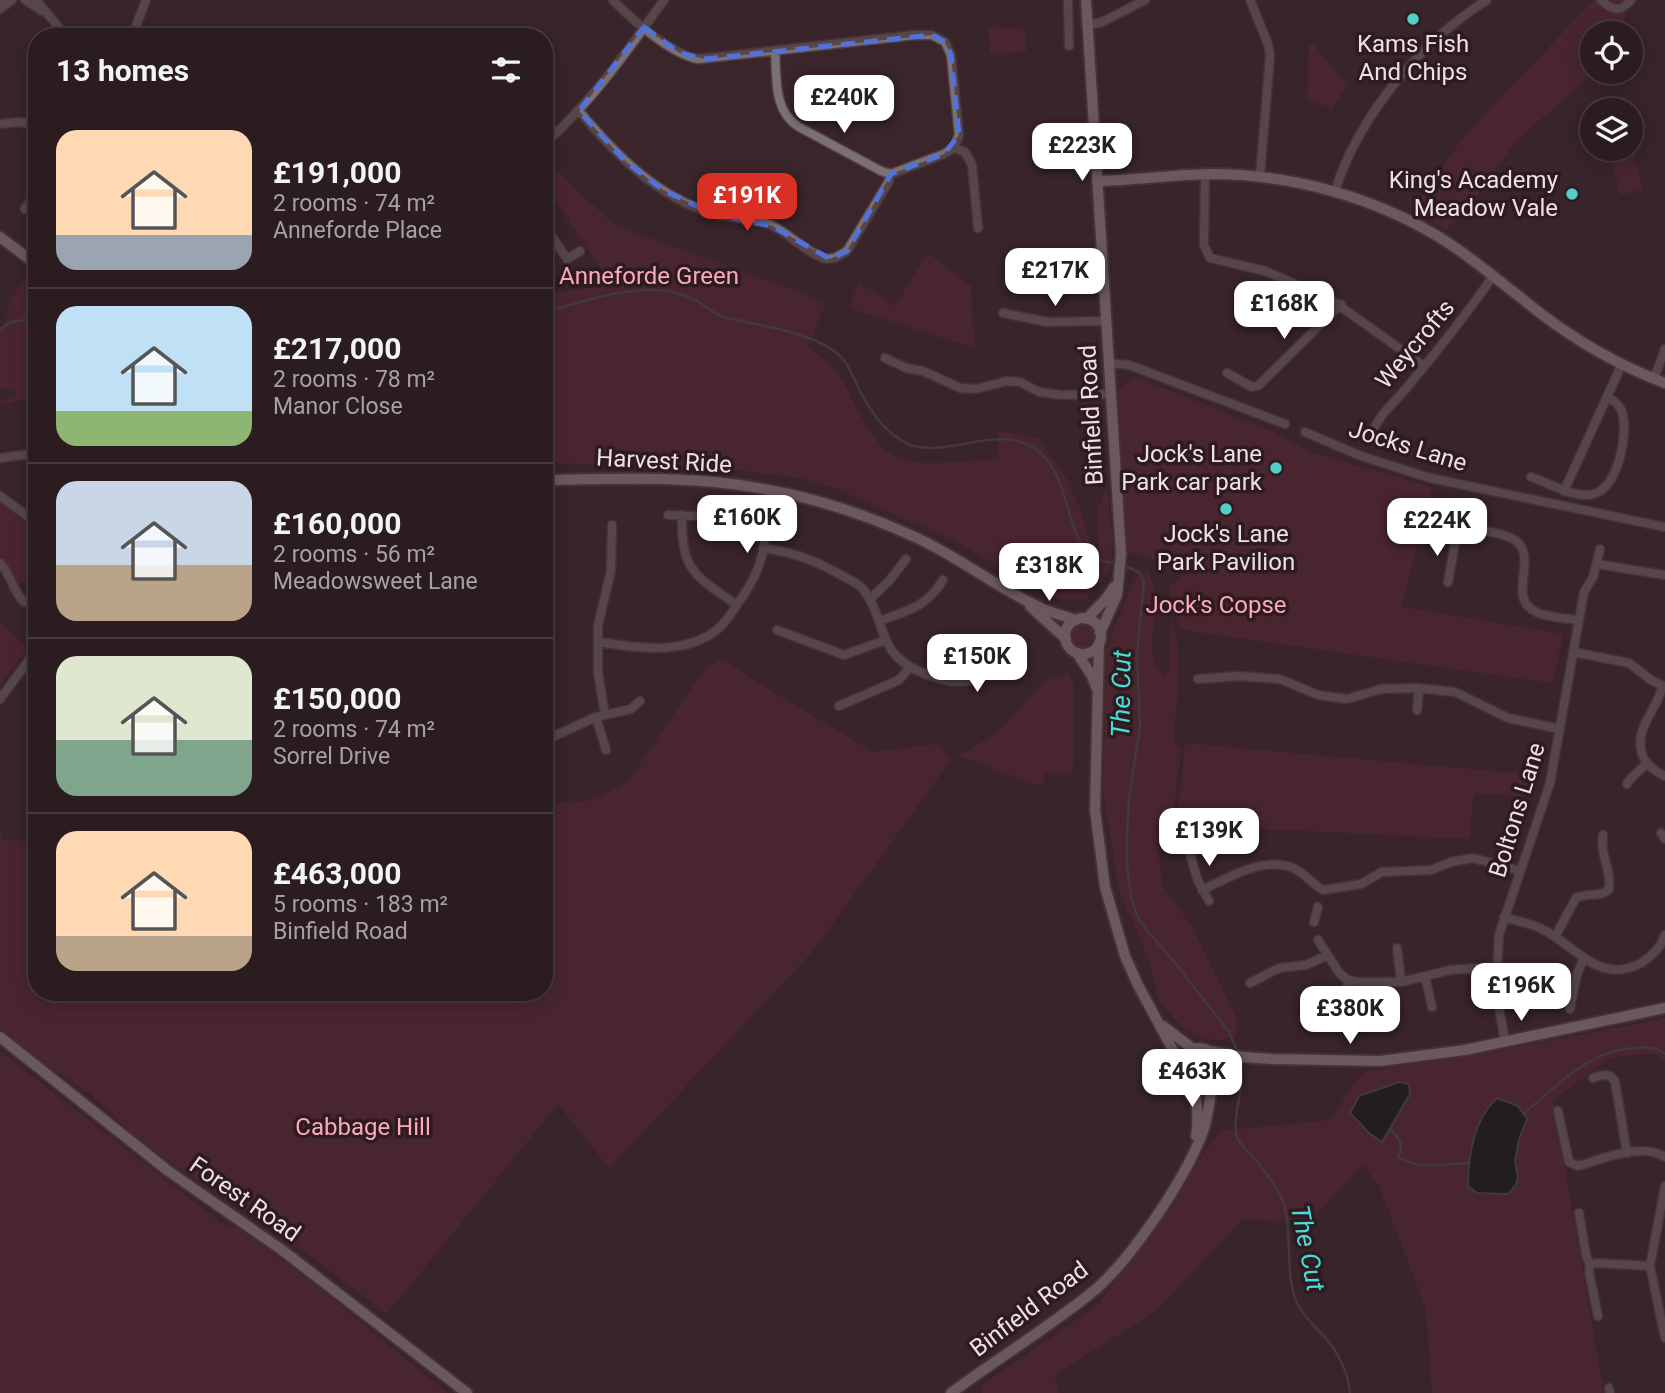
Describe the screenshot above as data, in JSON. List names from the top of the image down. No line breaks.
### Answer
{"streets":{"main road":["Binfield Road","Harvest Ride","Forest Road"],"street":["Weycrofts","Jocks Lane","Boltons Lane"]},"crossings":[["Binfield Road","Harvest Ride"]],"water":["The Cut"],"parks":["Anneforde Green","Jock's Copse","Cabbage Hill"],"places":["Kams Fish And Chips","King's Academy Meadow Vale","Jock's Lane Park car park","Jock's Lane Park Pavilion"],"page":{"heading":"13 homes","price":["£240K","£223K","£191K","£217K","£168K","£160K","£224K","£318K","£150K","£139K","£196K","£380K","£463K"],"list":[{"name":"£191,000","note":"2 rooms · 74 m² · Anneforde Place"},{"name":"£217,000","note":"2 rooms · 78 m² · Manor Close"},{"name":"£160,000","note":"2 rooms · 56 m² · Meadowsweet Lane"},{"name":"£150,000","note":"2 rooms · 74 m² · Sorrel Drive"},{"name":"£463,000","note":"5 rooms · 183 m² · Binfield Road"}]}}
